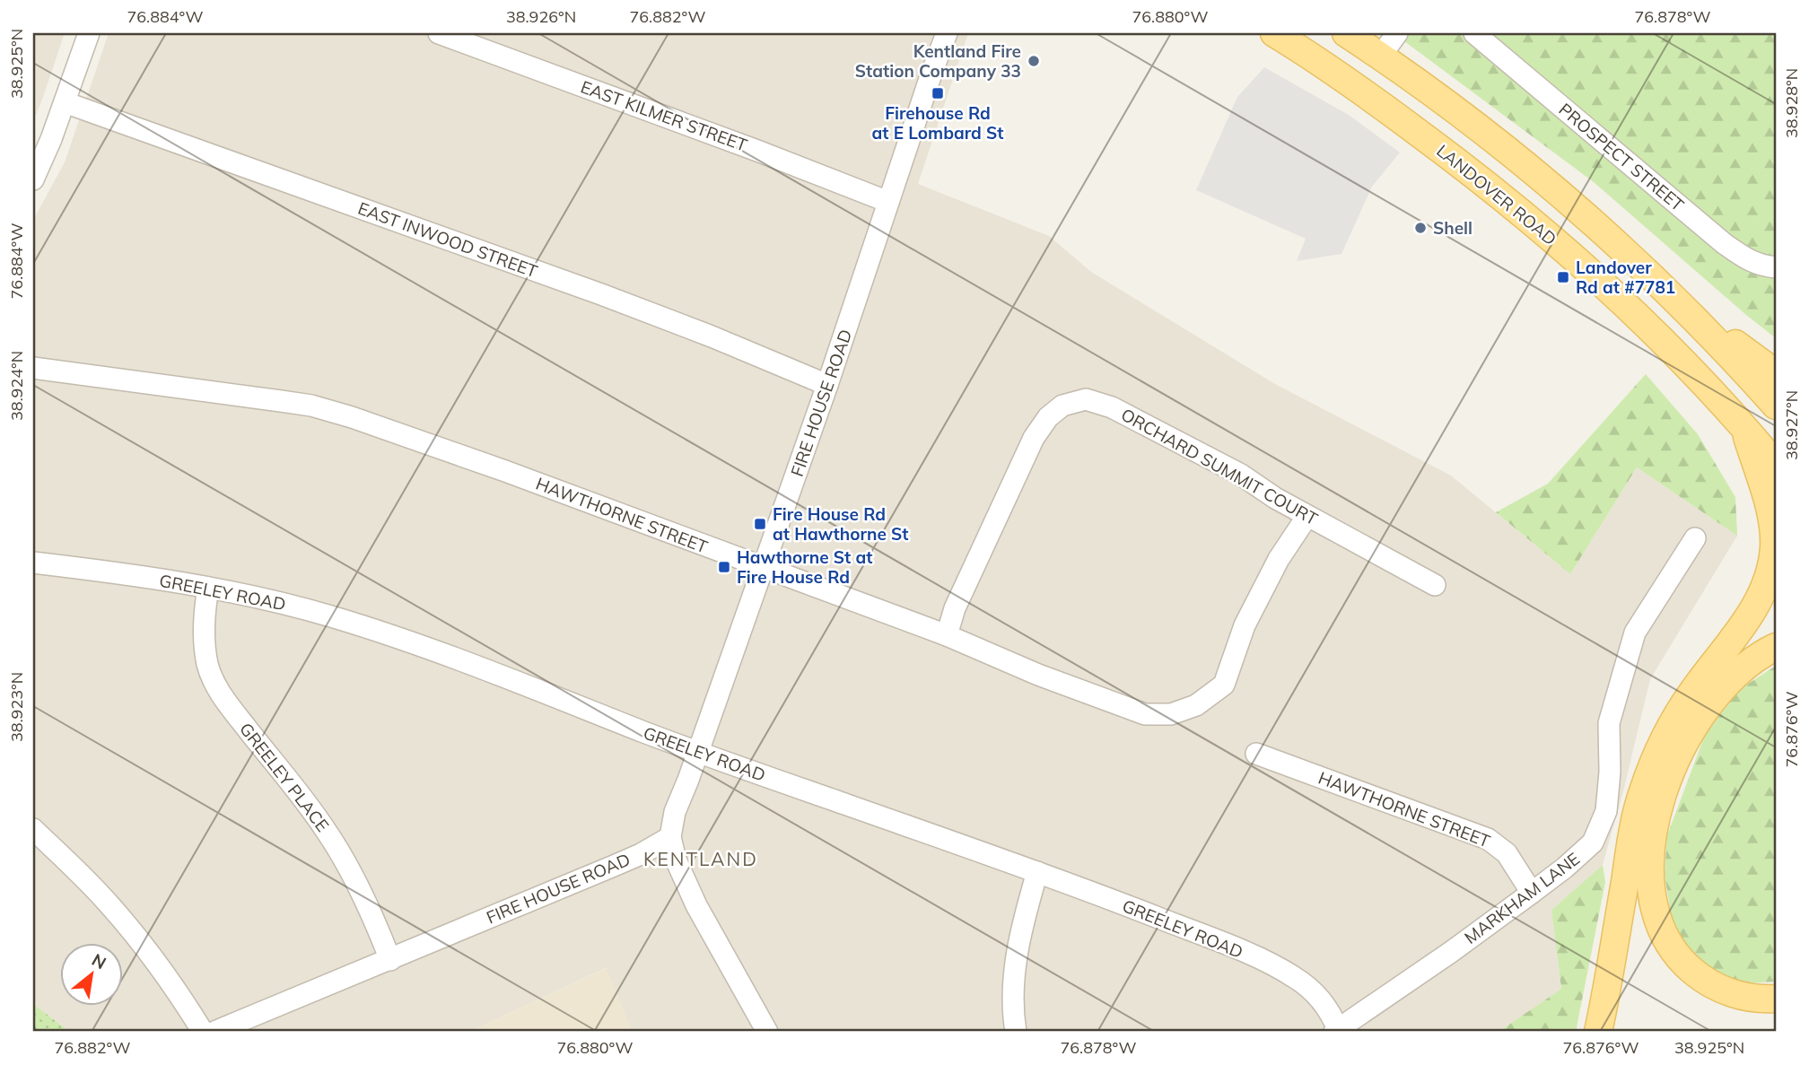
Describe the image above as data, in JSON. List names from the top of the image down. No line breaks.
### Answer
{"streets":{"main road":["LANDOVER ROAD"],"street":["EAST KILMER STREET","PROSPECT STREET","EAST INWOOD STREET","FIRE HOUSE ROAD","ORCHARD SUMMIT COURT","HAWTHORNE STREET","GREELEY ROAD","GREELEY PLACE","MARKHAM LANE"]},"crossings":[["EAST KILMER STREET","FIRE HOUSE ROAD"],["EAST INWOOD STREET","FIRE HOUSE ROAD"],["FIRE HOUSE ROAD","HAWTHORNE STREET"],["FIRE HOUSE ROAD","GREELEY ROAD"],["FIRE HOUSE ROAD","GREELEY PLACE"],["ORCHARD SUMMIT COURT","HAWTHORNE STREET"],["HAWTHORNE STREET","MARKHAM LANE"],["GREELEY ROAD","GREELEY PLACE"],["GREELEY ROAD","MARKHAM LANE"]],"districts":["KENTLAND"],"places":{"other":["Kentland Fire Station Company 33","Shell"],"transit":["Firehouse Rd at E Lombard St","Landover Rd at #7781","Fire House Rd at Hawthorne St","Hawthorne St at Fire House Rd"]},"north":"top right","coordinates":["76.884°W","38.926°N","76.882°W","76.880°W","76.878°W","38.925°N","38.928°N","38.924°N","38.927°N","38.923°N","76.876°W"]}
